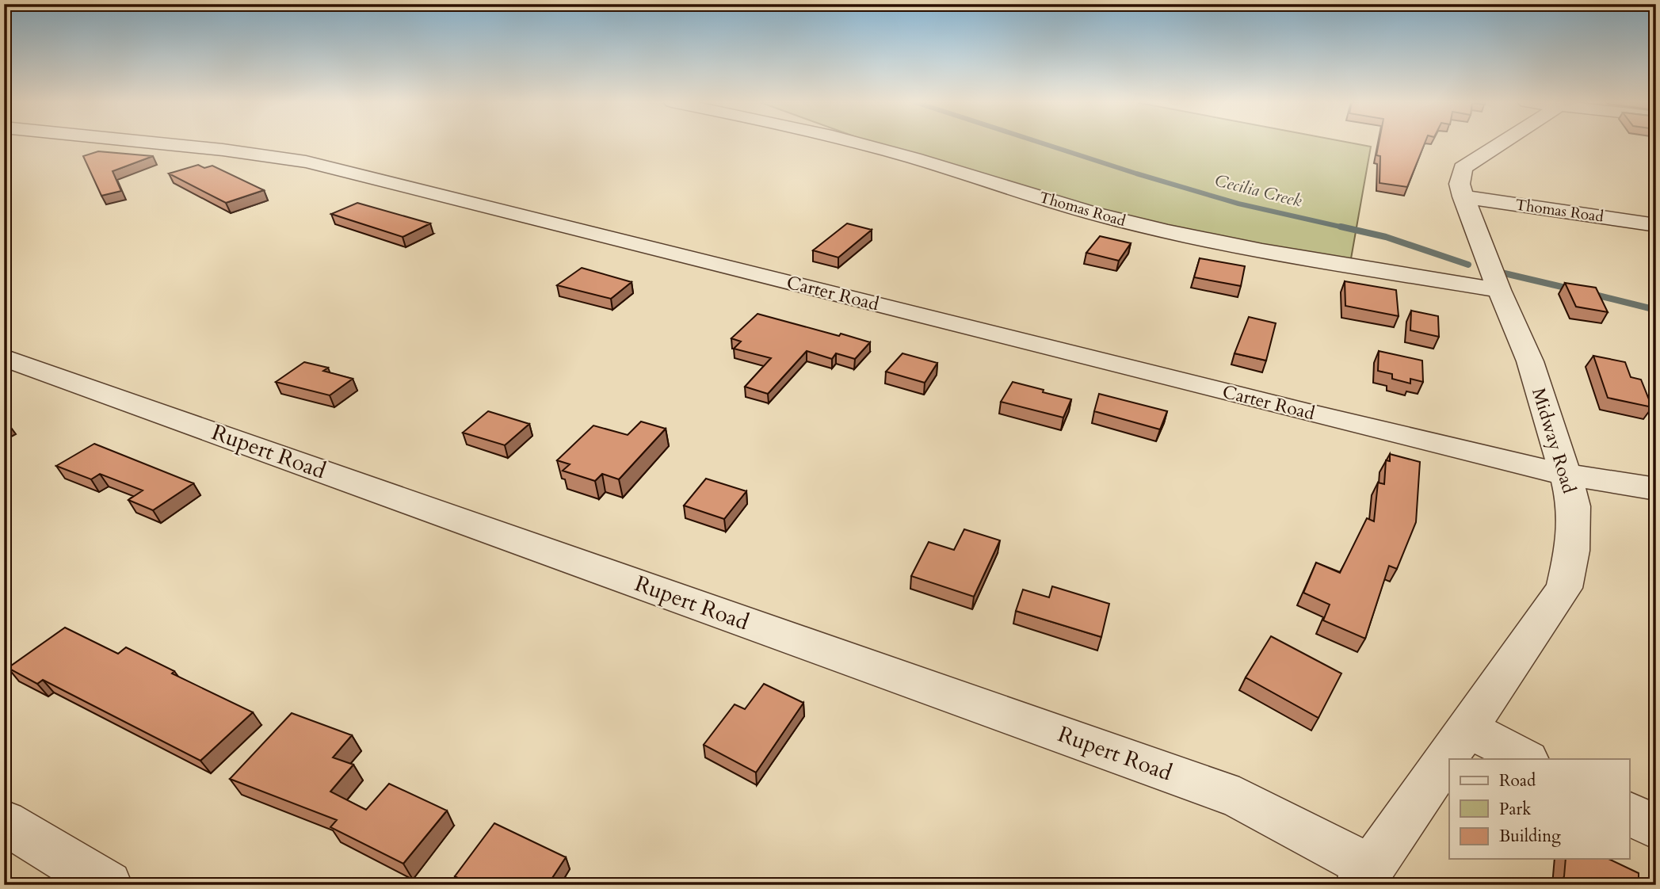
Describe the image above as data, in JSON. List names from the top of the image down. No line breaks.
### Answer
{"streets":{"street":["Thomas Road","Carter Road","Midway Road","Rupert Road"]},"crossings":[["Thomas Road","Midway Road"],["Carter Road","Midway Road"],["Midway Road","Rupert Road"]],"water":["Cecilia Creek"],"legend":["Road","Park","Building"]}
